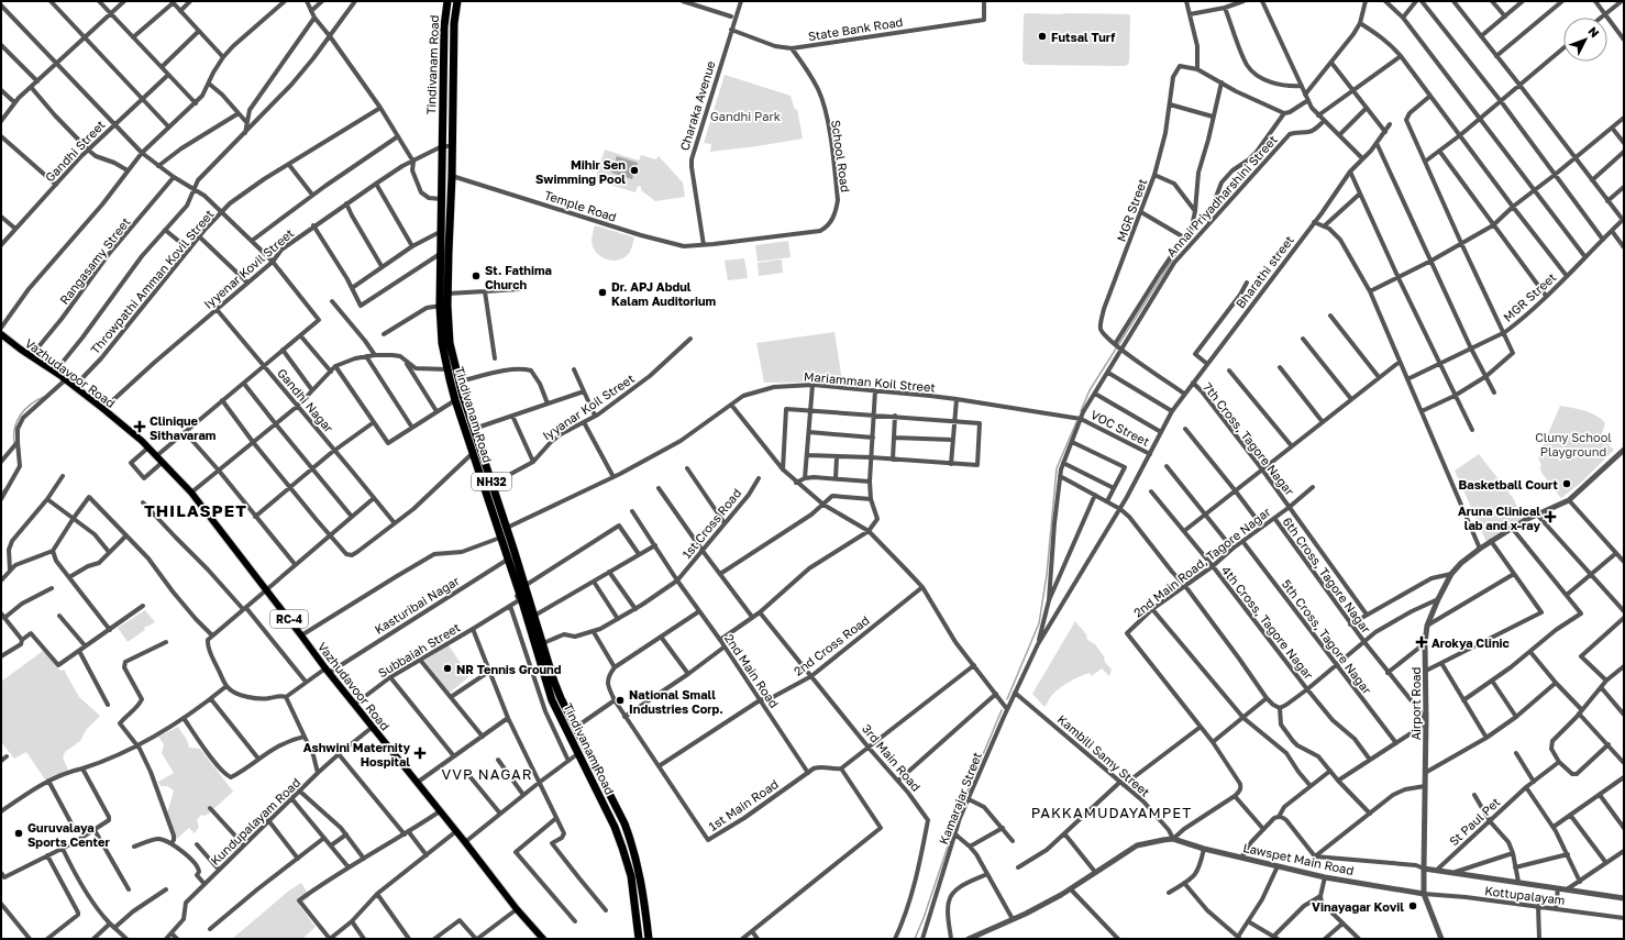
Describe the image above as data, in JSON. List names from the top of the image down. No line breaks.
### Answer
{"streets":{"highway":["Tindivanam Road","NH32"],"main road":["Vazhudavoor Road","RC-4"],"street":["State Bank Road","Charaka Avenue","Gandhi Street","School Road","Annai Priyadharshini Street","Temple Road","MGR Street","Rangasamy Street","Iyyenar Kovil Street","Bharathi street","Throwpathi Amman Kovil Street","Mariamman Koil Street","Gandhi Nagar","Iyyanar Koil Street","VOC Street","7th Cross, Tagore Nagar","1st Cross Road","2nd Main Road, Tagore Nagar","6th Cross, Tagore Nagar","Kasturibai Nagar","4th Cross, Tagore Nagar","5th Cross, Tagore Nagar","2nd Cross Road","Subbaiah Street","2nd Main Road","Airport Road","Kambili Samy Street","3rd Main Road","Kamarajar Street","1st Main Road","Kundupalayam Road","St Paul Pet","Lawspet Main Road","Kottupalayam"]},"crossings":[["State Bank Road","Charaka Avenue"],["State Bank Road","School Road"],["Tindivanam Road","Iyyenar Kovil Street"],["Tindivanam Road","NH32"],["Tindivanam Road","Kasturibai Nagar"],["Charaka Avenue","School Road"],["Charaka Avenue","Temple Road"],["School Road","Temple Road"],["Annai Priyadharshini Street","MGR Street"],["Annai Priyadharshini Street","Mariamman Koil Street"],["Annai Priyadharshini Street","VOC Street"],["Temple Road","NH32"],["Rangasamy Street","Vazhudavoor Road"],["Iyyenar Kovil Street","Vazhudavoor Road"],["Bharathi street","7th Cross, Tagore Nagar"],["Throwpathi Amman Kovil Street","Vazhudavoor Road"],["Vazhudavoor Road","Gandhi Nagar"],["Vazhudavoor Road","Kasturibai Nagar"],["Vazhudavoor Road","Subbaiah Street"],["Vazhudavoor Road","Kundupalayam Road"],["Mariamman Koil Street","VOC Street"],["Mariamman Koil Street","NH32"],["Iyyanar Koil Street","NH32"],["7th Cross, Tagore Nagar","2nd Main Road, Tagore Nagar"],["NH32","1st Cross Road"],["NH32","Kasturibai Nagar"],["1st Cross Road","2nd Main Road"],["2nd Main Road, Tagore Nagar","6th Cross, Tagore Nagar"],["2nd Main Road, Tagore Nagar","4th Cross, Tagore Nagar"],["2nd Main Road, Tagore Nagar","5th Cross, Tagore Nagar"],["6th Cross, Tagore Nagar","Airport Road"],["2nd Cross Road","2nd Main Road"],["2nd Cross Road","3rd Main Road"],["2nd Cross Road","1st Main Road"],["2nd Main Road","1st Main Road"],["Kambili Samy Street","Kamarajar Street"],["Kambili Samy Street","Lawspet Main Road"],["Lawspet Main Road","Kottupalayam"]],"districts":["THILASPET","VVP NAGAR","PAKKAMUDAYAMPET"],"parks":["Gandhi Park","Cluny School Playground"],"places":{"other":["Futsal Turf","Mihir Sen Swimming Pool","St. Fathima Church","Dr. APJ Abdul Kalam Auditorium","Basketball Court","NR Tennis Ground","National Small Industries Corp.","Guruvalaya Sports Center","Vinayagar Kovil"],"health":["Clinique Sithavaram","Aruna Clinical lab and x-ray","Arokya Clinic","Ashwini Maternity Hospital"]},"north":"top right"}
